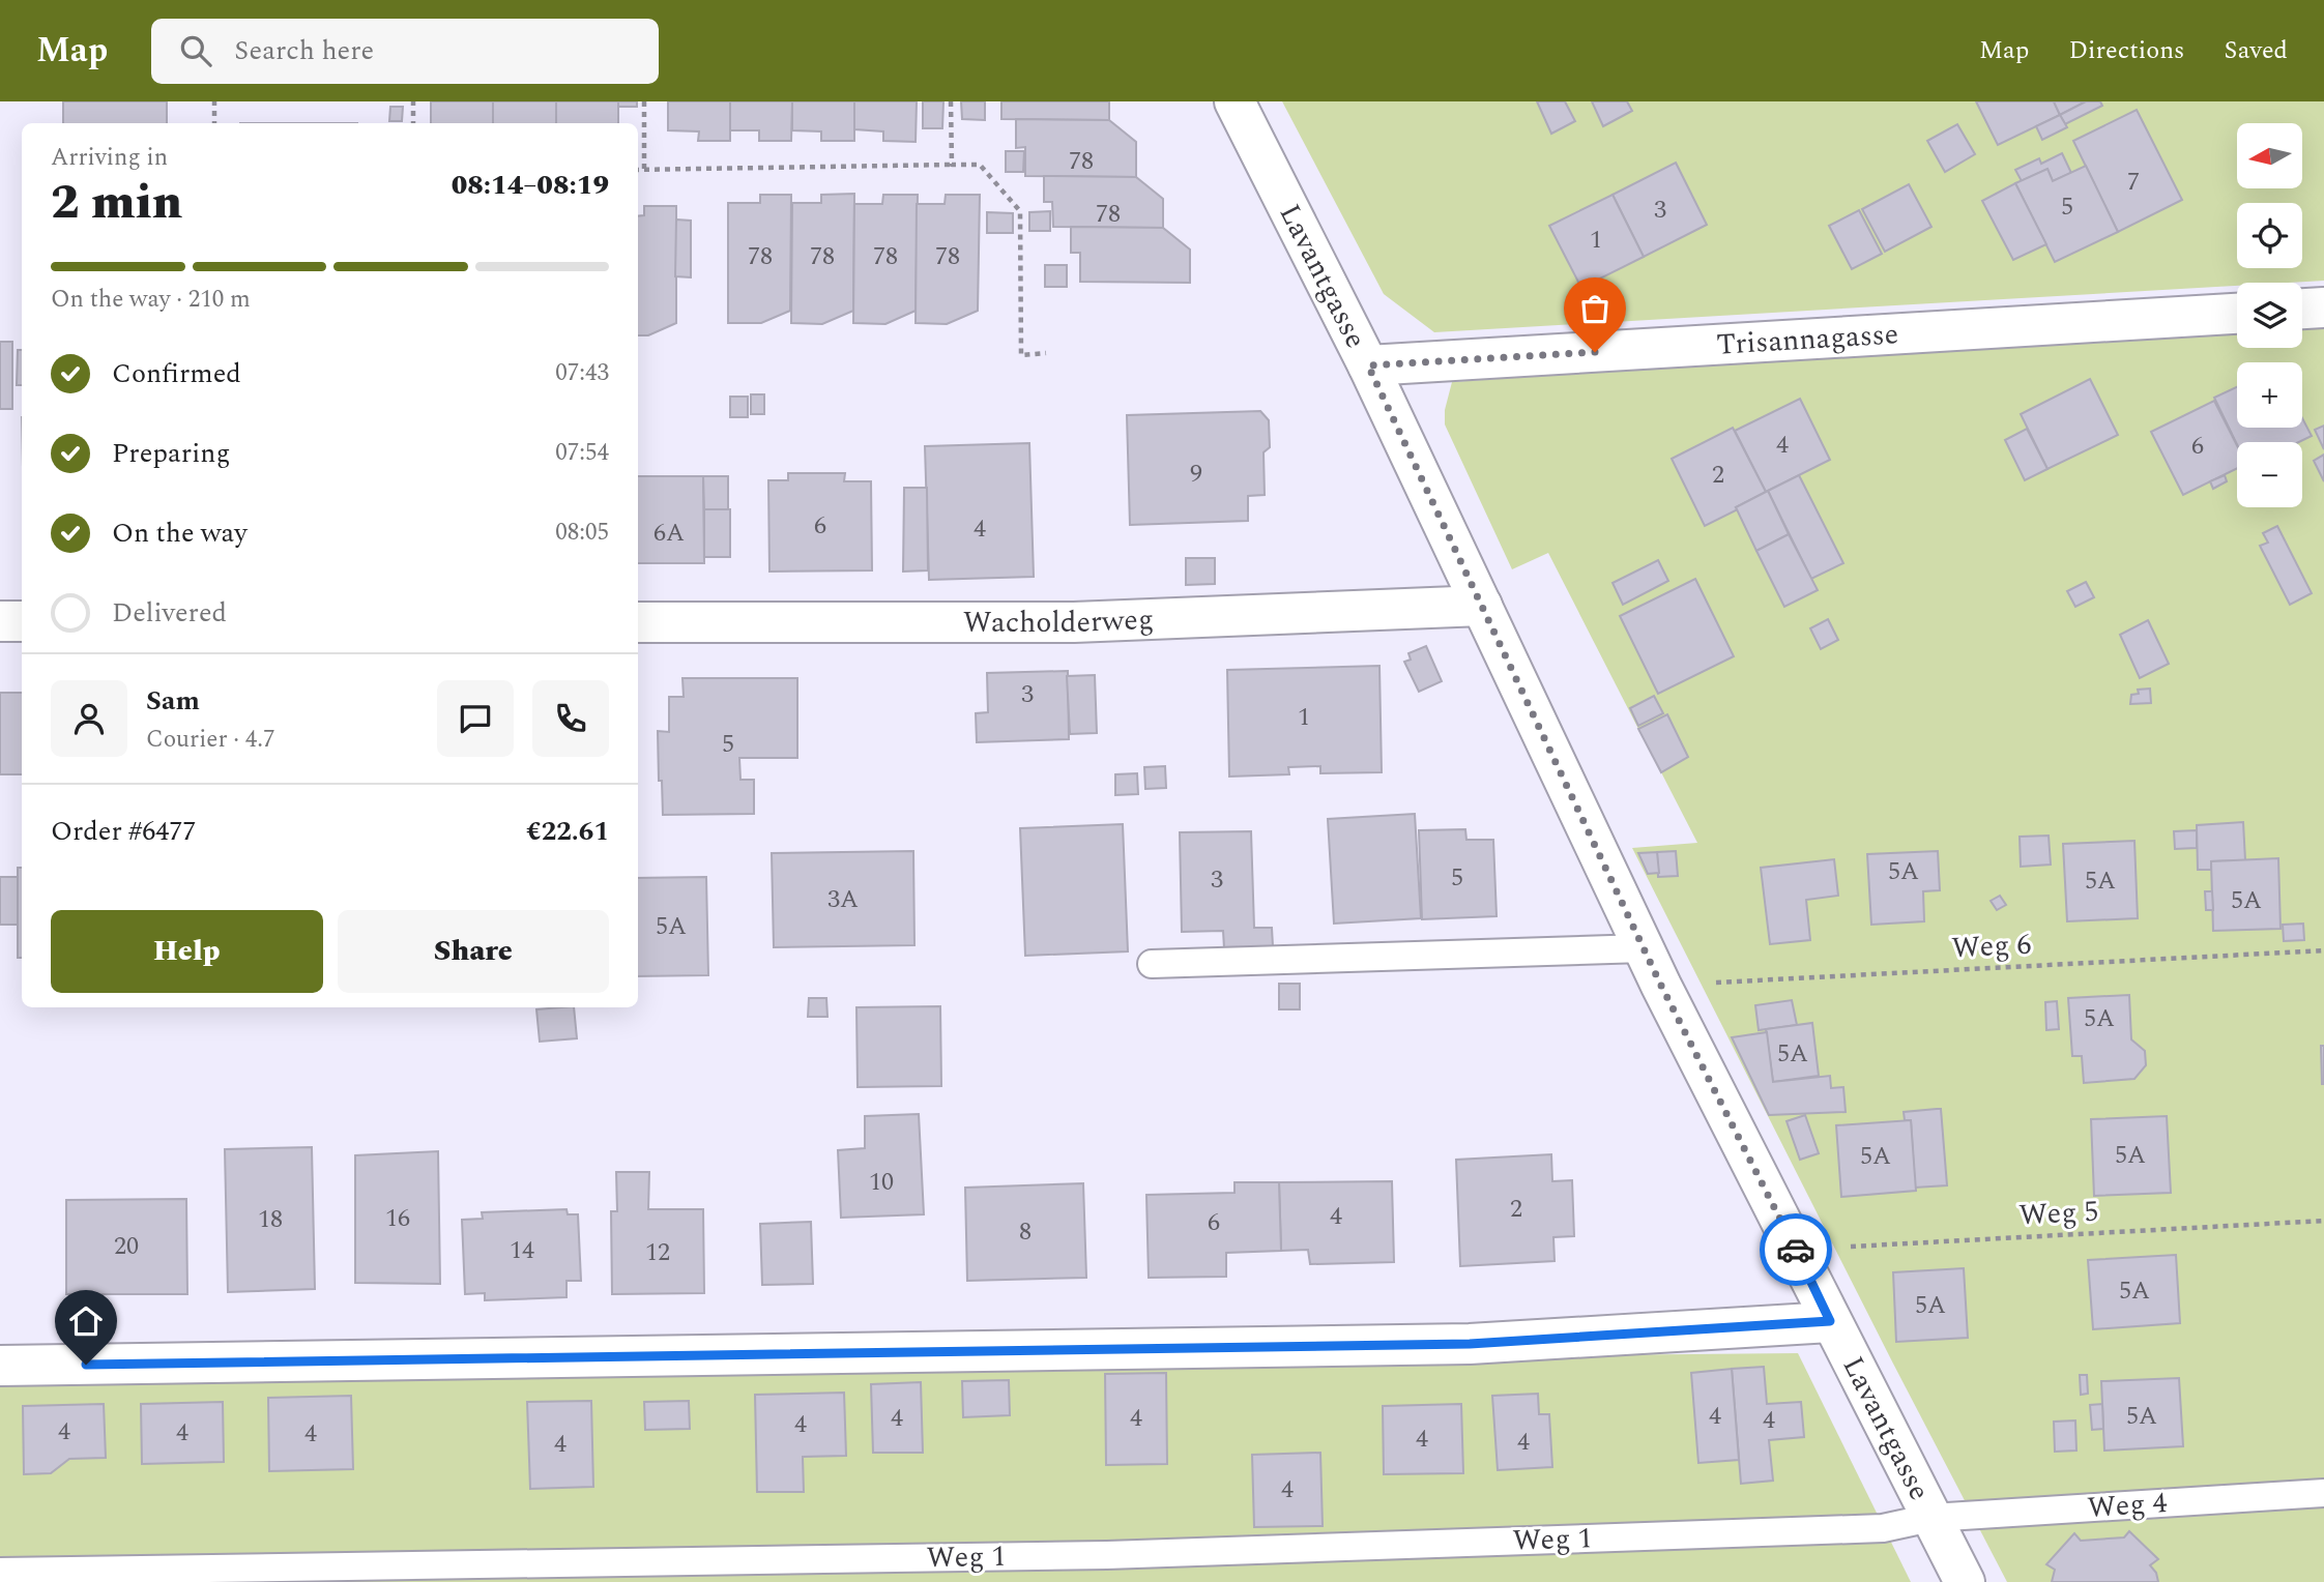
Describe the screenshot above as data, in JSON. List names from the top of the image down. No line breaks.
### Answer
{"streets":{"street":["Lavantgasse","Trisannagasse","Wacholderweg"],"lane":["Weg 4","Weg 1"],"path":["Weg 6","Weg 5"]},"crossings":[["Lavantgasse","Trisannagasse"],["Lavantgasse","Wacholderweg"],["Lavantgasse","Weg 6"],["Lavantgasse","Weg 5"],["Lavantgasse","Weg 4"],["Lavantgasse","Weg 1"],["Weg 4","Weg 1"]],"house_numbers":["78","7","5","3","78","1","78","78","78","78","4","6","9","2","6","4","6A","3","1","5","5A","5","3","5A","3A","5A","5A","5A","5A","5A","5A","10","2","4","16","18","6","8","20","14","12","5A","5A","4","5A","4","4","4","4","4","4","4","4","4","4","4"],"north":"left","page":{"header":"Map","search":"Search here","nav":["Map","Directions","Saved"],"map_buttons":["+","−"],"heading":["2 min","Arriving in","08:14–08:19"],"panel":["Sam","Courier · 4.7","Order #6477","€22.61"],"bar":"On the way · 210 m","list":[["Confirmed","07:43"],["Preparing","07:54"],["On the way","08:05"],"Delivered"],"buttons":["Help","Share"]}}
